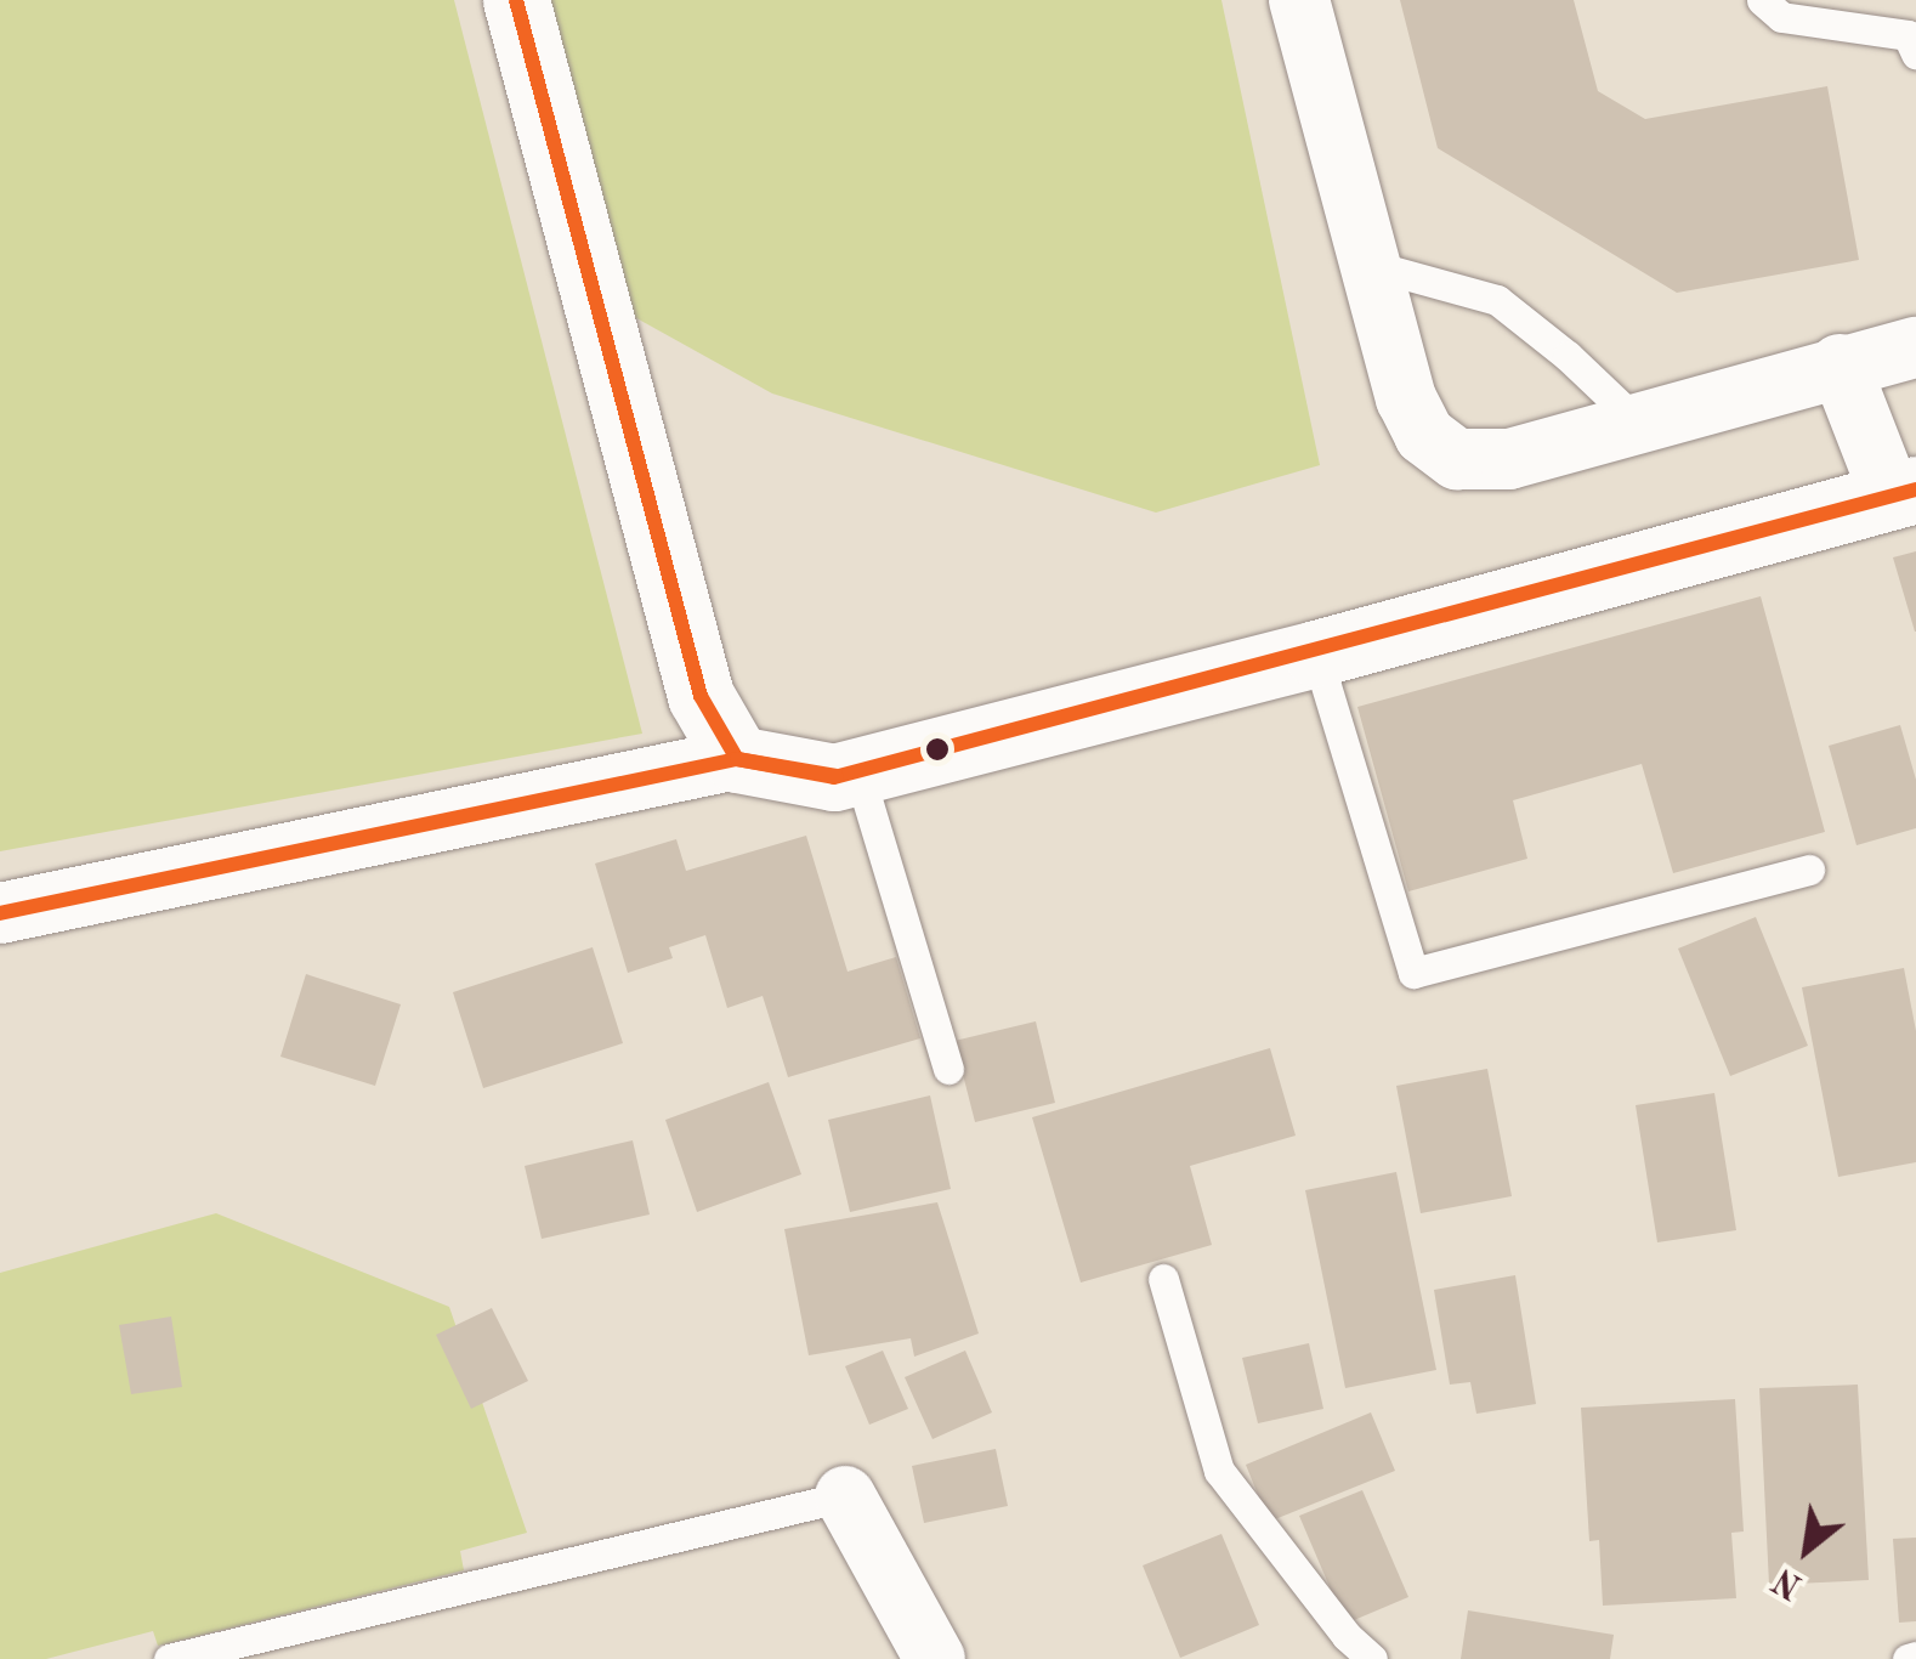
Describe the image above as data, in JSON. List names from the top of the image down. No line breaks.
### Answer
{"north":"bottom left"}
